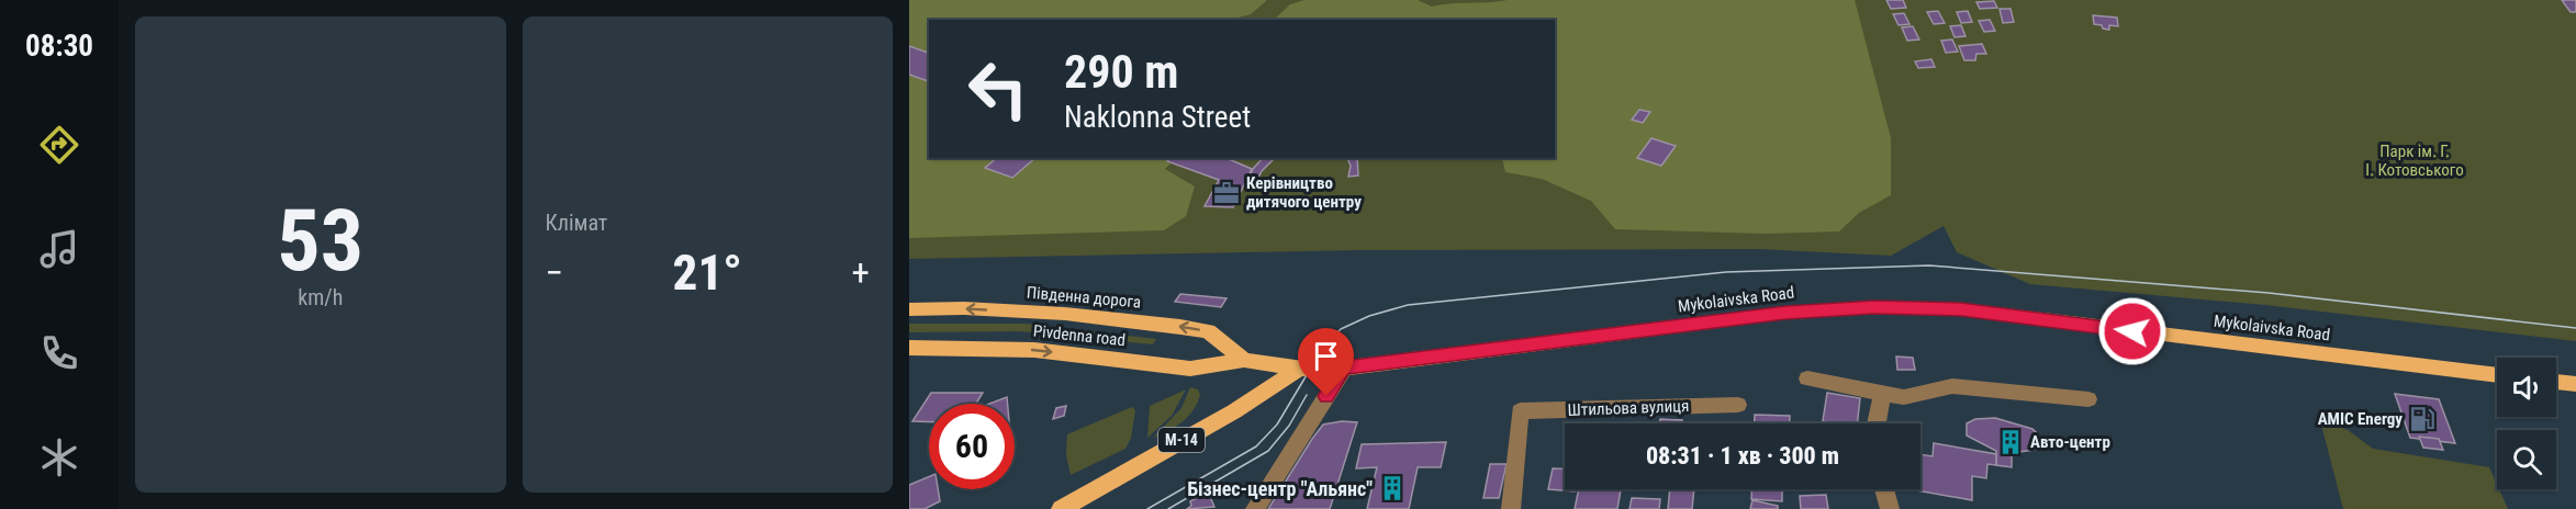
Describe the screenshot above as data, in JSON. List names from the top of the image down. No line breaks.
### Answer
{"streets":{"main road":["Південна дорога","Mykolaivska Road","Pivdenna road","М-14"],"street":["Штильова вулиця"]},"crossings":[["Південна дорога","Mykolaivska Road"],["Південна дорога","Pivdenna road"],["Mykolaivska Road","Pivdenna road"],["Mykolaivska Road","М-14"]],"one_way":["Південна дорога","Pivdenna road"],"parks":["Парк ім. Г. І. Котовського"],"places":{"office":["Керівництво дитячого центру"],"fuel station":["AMIC Energy"],"building":["Авто-центр","Бізнес-центр \"Альянс\""]},"page":{"tabs":"08:30","tile":[["53","km/h"],"Клімат"],"turn":["290 m","Naklonna Street"],"heat":["−","21°","+"],"limit":"60","trip":"08:31 · 1 хв · 300 m"}}
